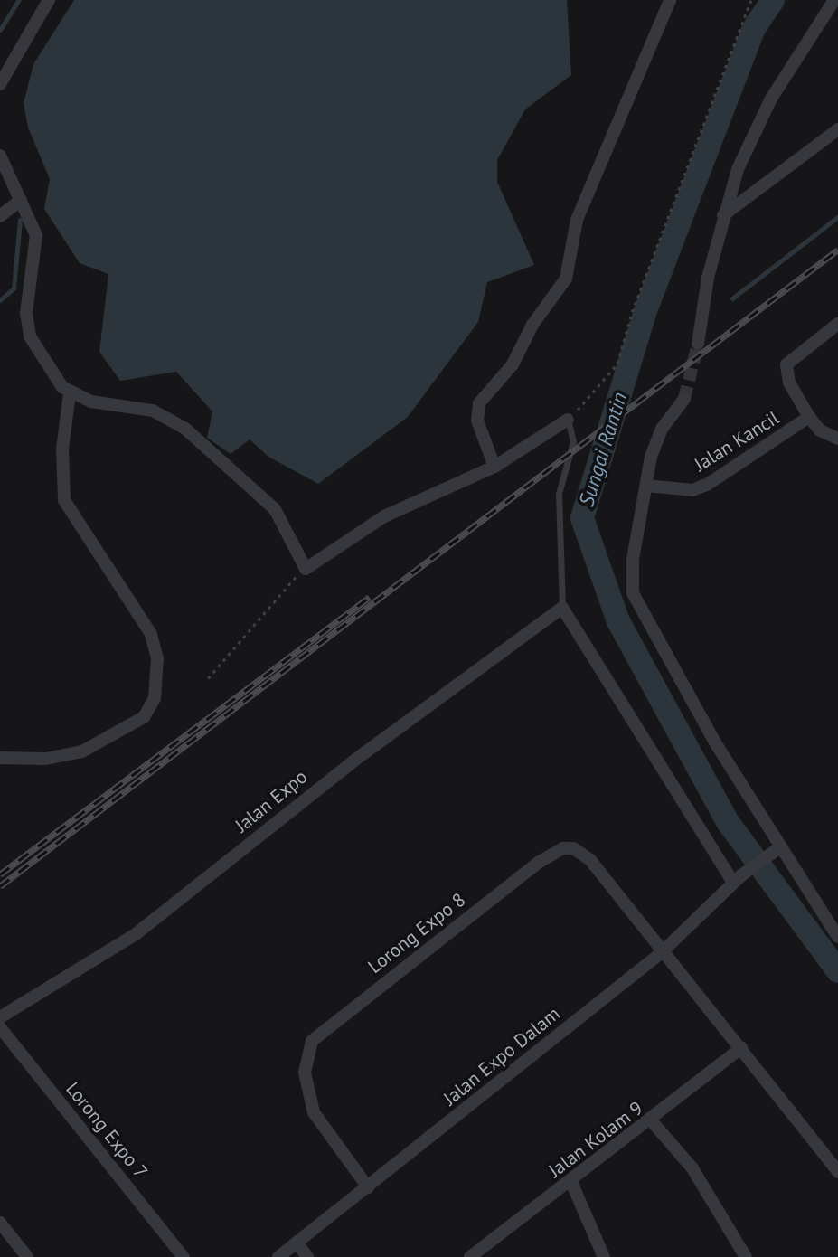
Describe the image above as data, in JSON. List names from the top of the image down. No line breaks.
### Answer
{"streets":{"street":["Jalan Kancil","Jalan Expo","Lorong Expo 8","Jalan Expo Dalam","Lorong Expo 7","Jalan Kolam 9"]},"crossings":[["Lorong Expo 8","Jalan Expo Dalam"]],"water":["Sungai Rantin"]}
